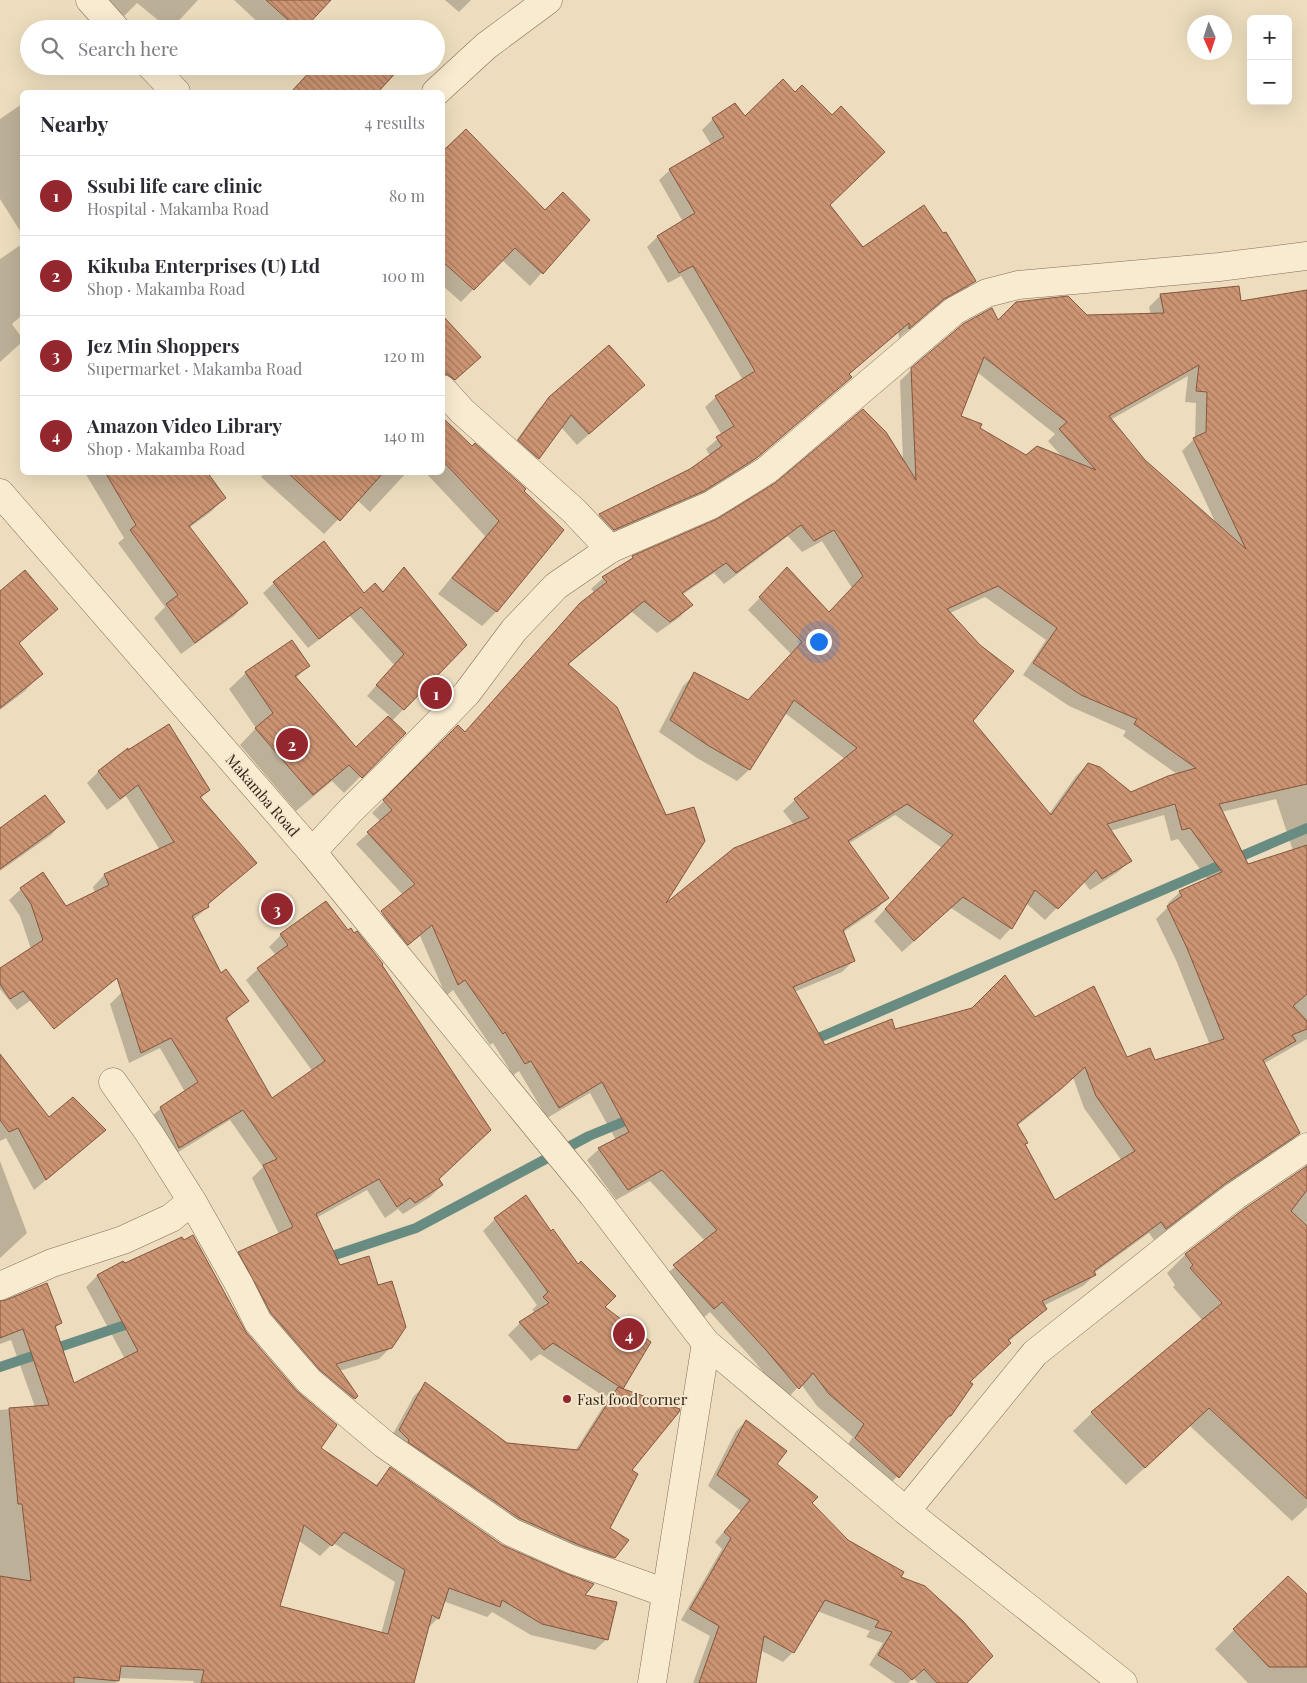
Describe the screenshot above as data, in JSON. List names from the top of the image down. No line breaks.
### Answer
{"streets":{"street":["Makamba Road"]},"places":["Fast food corner"],"north":"bottom","page":{"map_buttons":["+","−"],"search":"Search here","heading":["Nearby","4 results"],"list":[{"mark":"1","name":"Ssubi life care clinic","note":"Hospital · Makamba Road","value":"80 m"},{"mark":"2","name":"Kikuba Enterprises (U) Ltd","note":"Shop · Makamba Road","value":"100 m"},{"mark":"3","name":"Jez Min Shoppers","note":"Supermarket · Makamba Road","value":"120 m"},{"mark":"4","name":"Amazon Video Library","note":"Shop · Makamba Road","value":"140 m"}],"pins":["1","2","3","4"]}}
